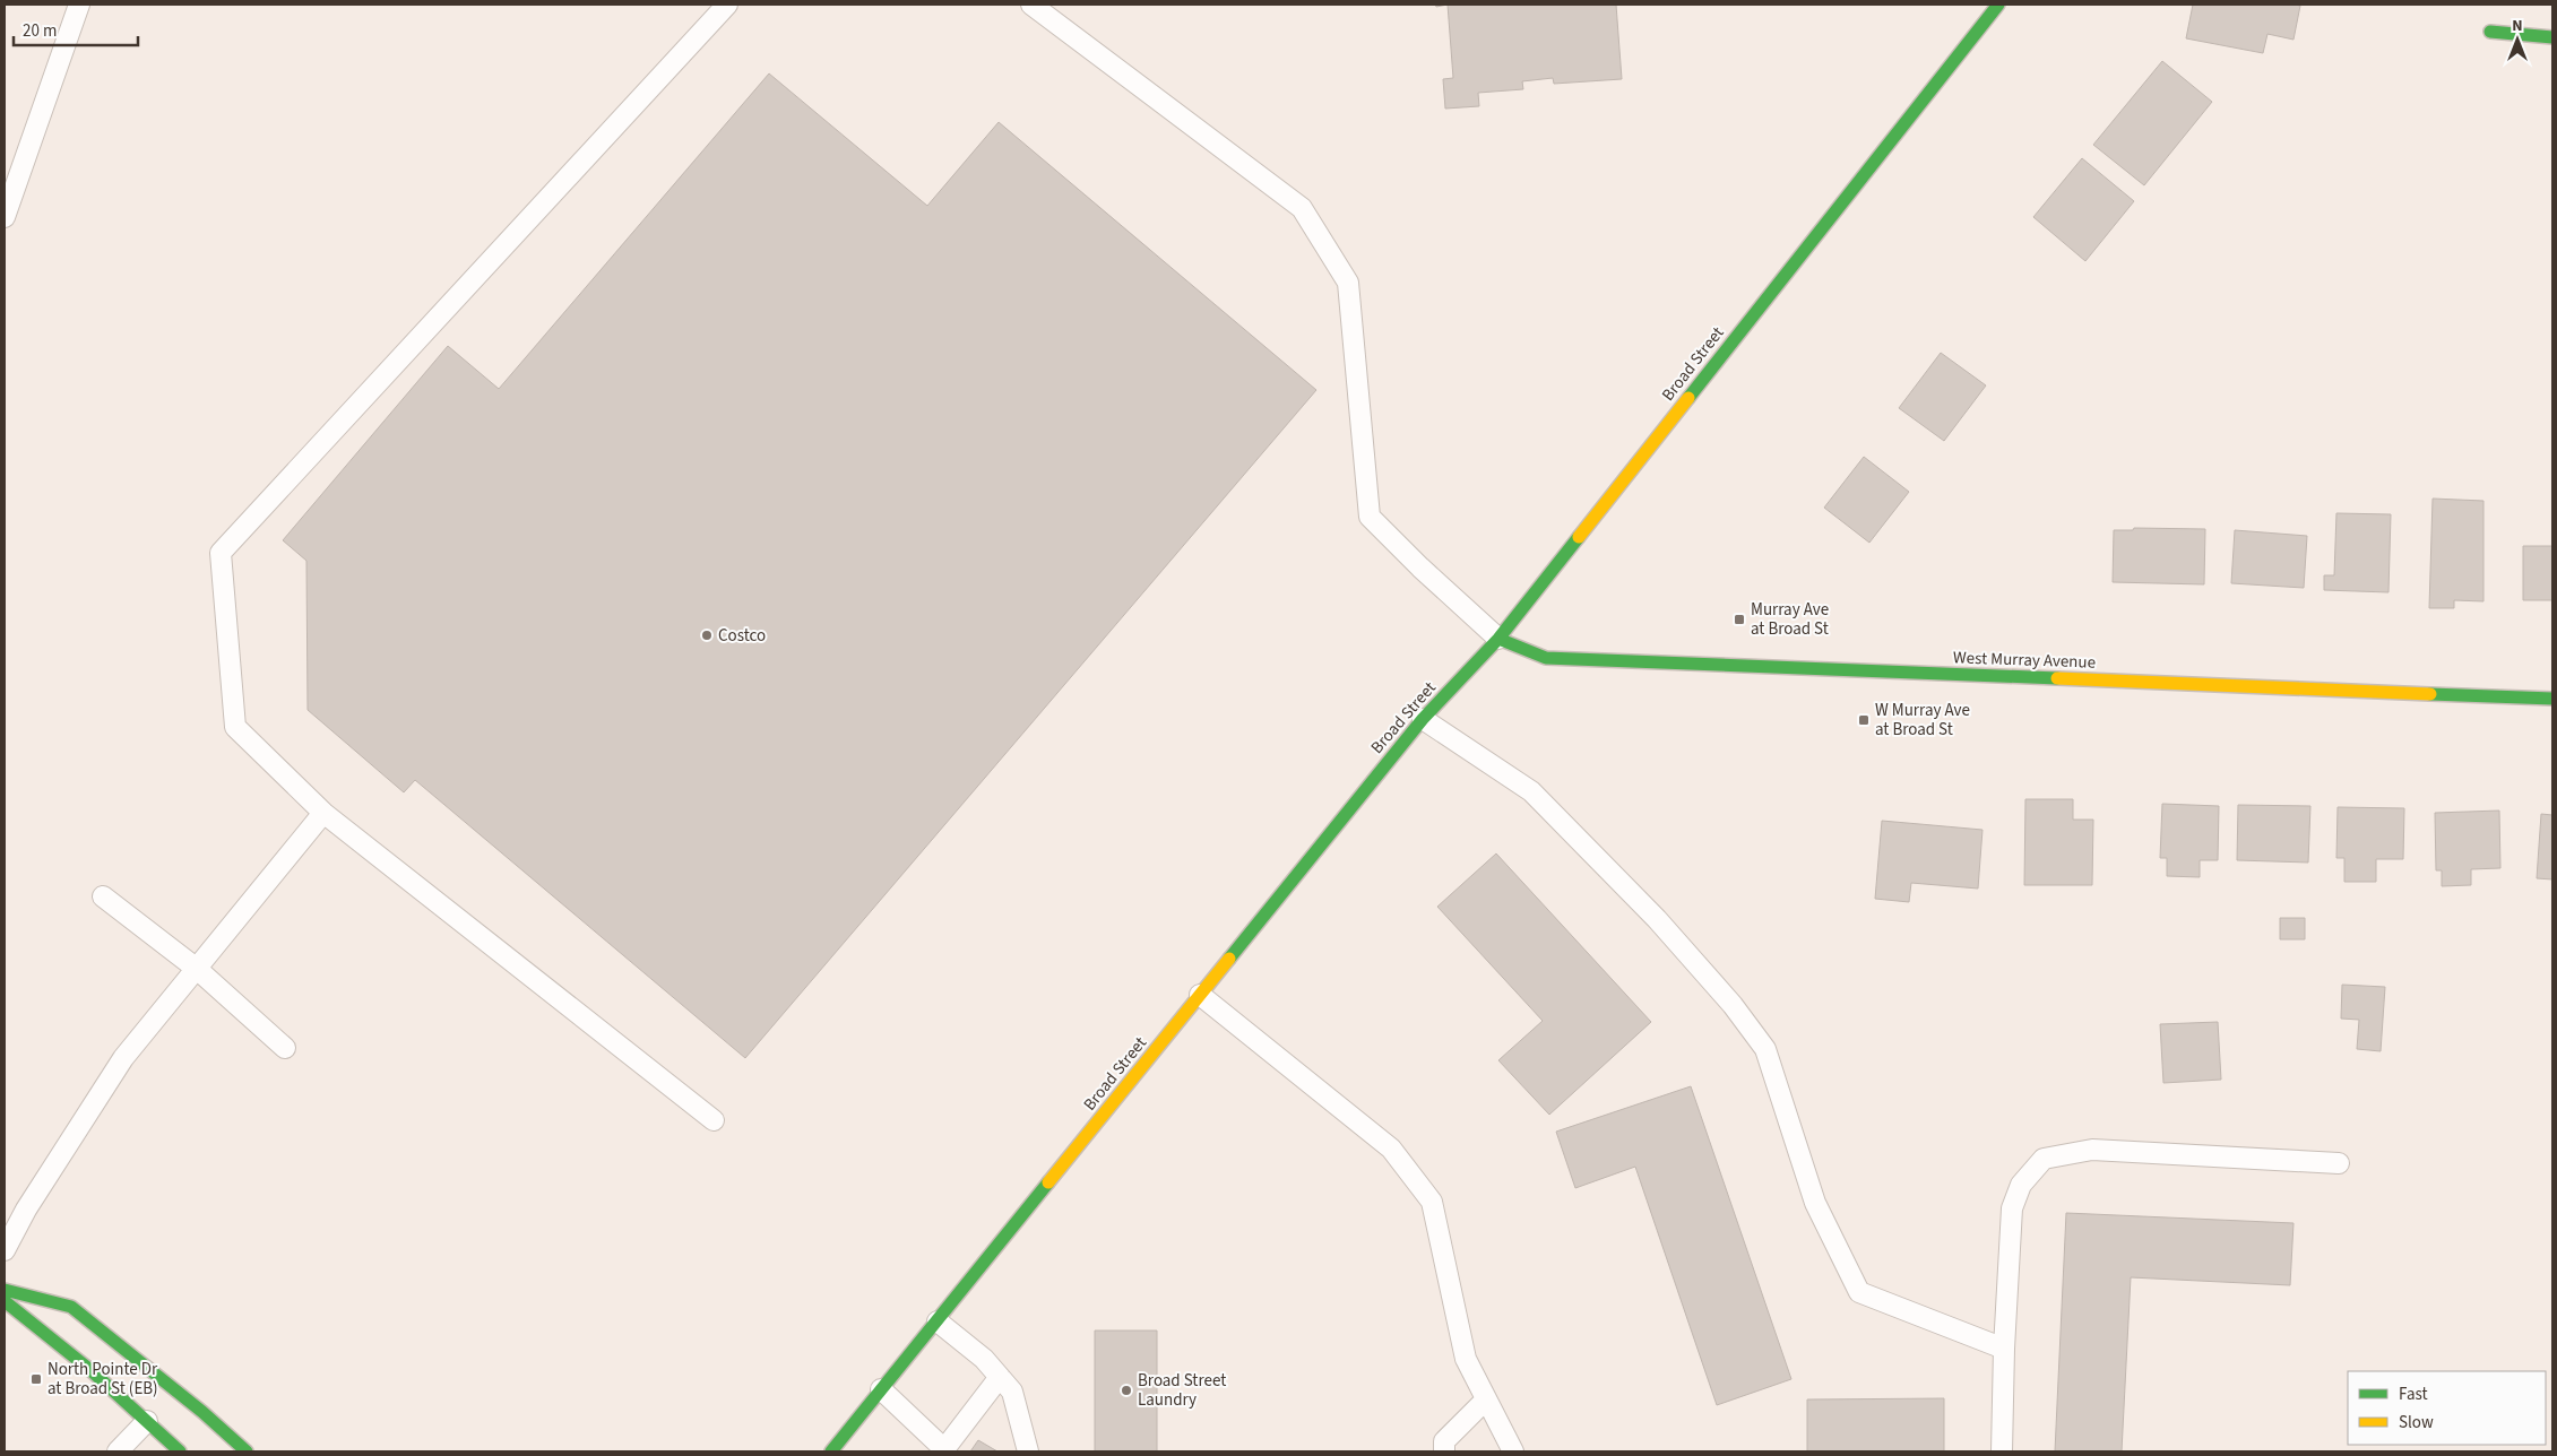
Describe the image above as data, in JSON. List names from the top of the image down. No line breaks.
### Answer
{"streets":{"main road":["Broad Street","West Murray Avenue"]},"crossings":[["Broad Street","West Murray Avenue"]],"places":{"transit":["Murray Ave at Broad St","W Murray Ave at Broad St","North Pointe Dr at Broad St (EB)"],"other":["Costco","Broad Street Laundry"]},"legend":["Fast","Slow"],"scale_bar":"20 m","north":"top"}
